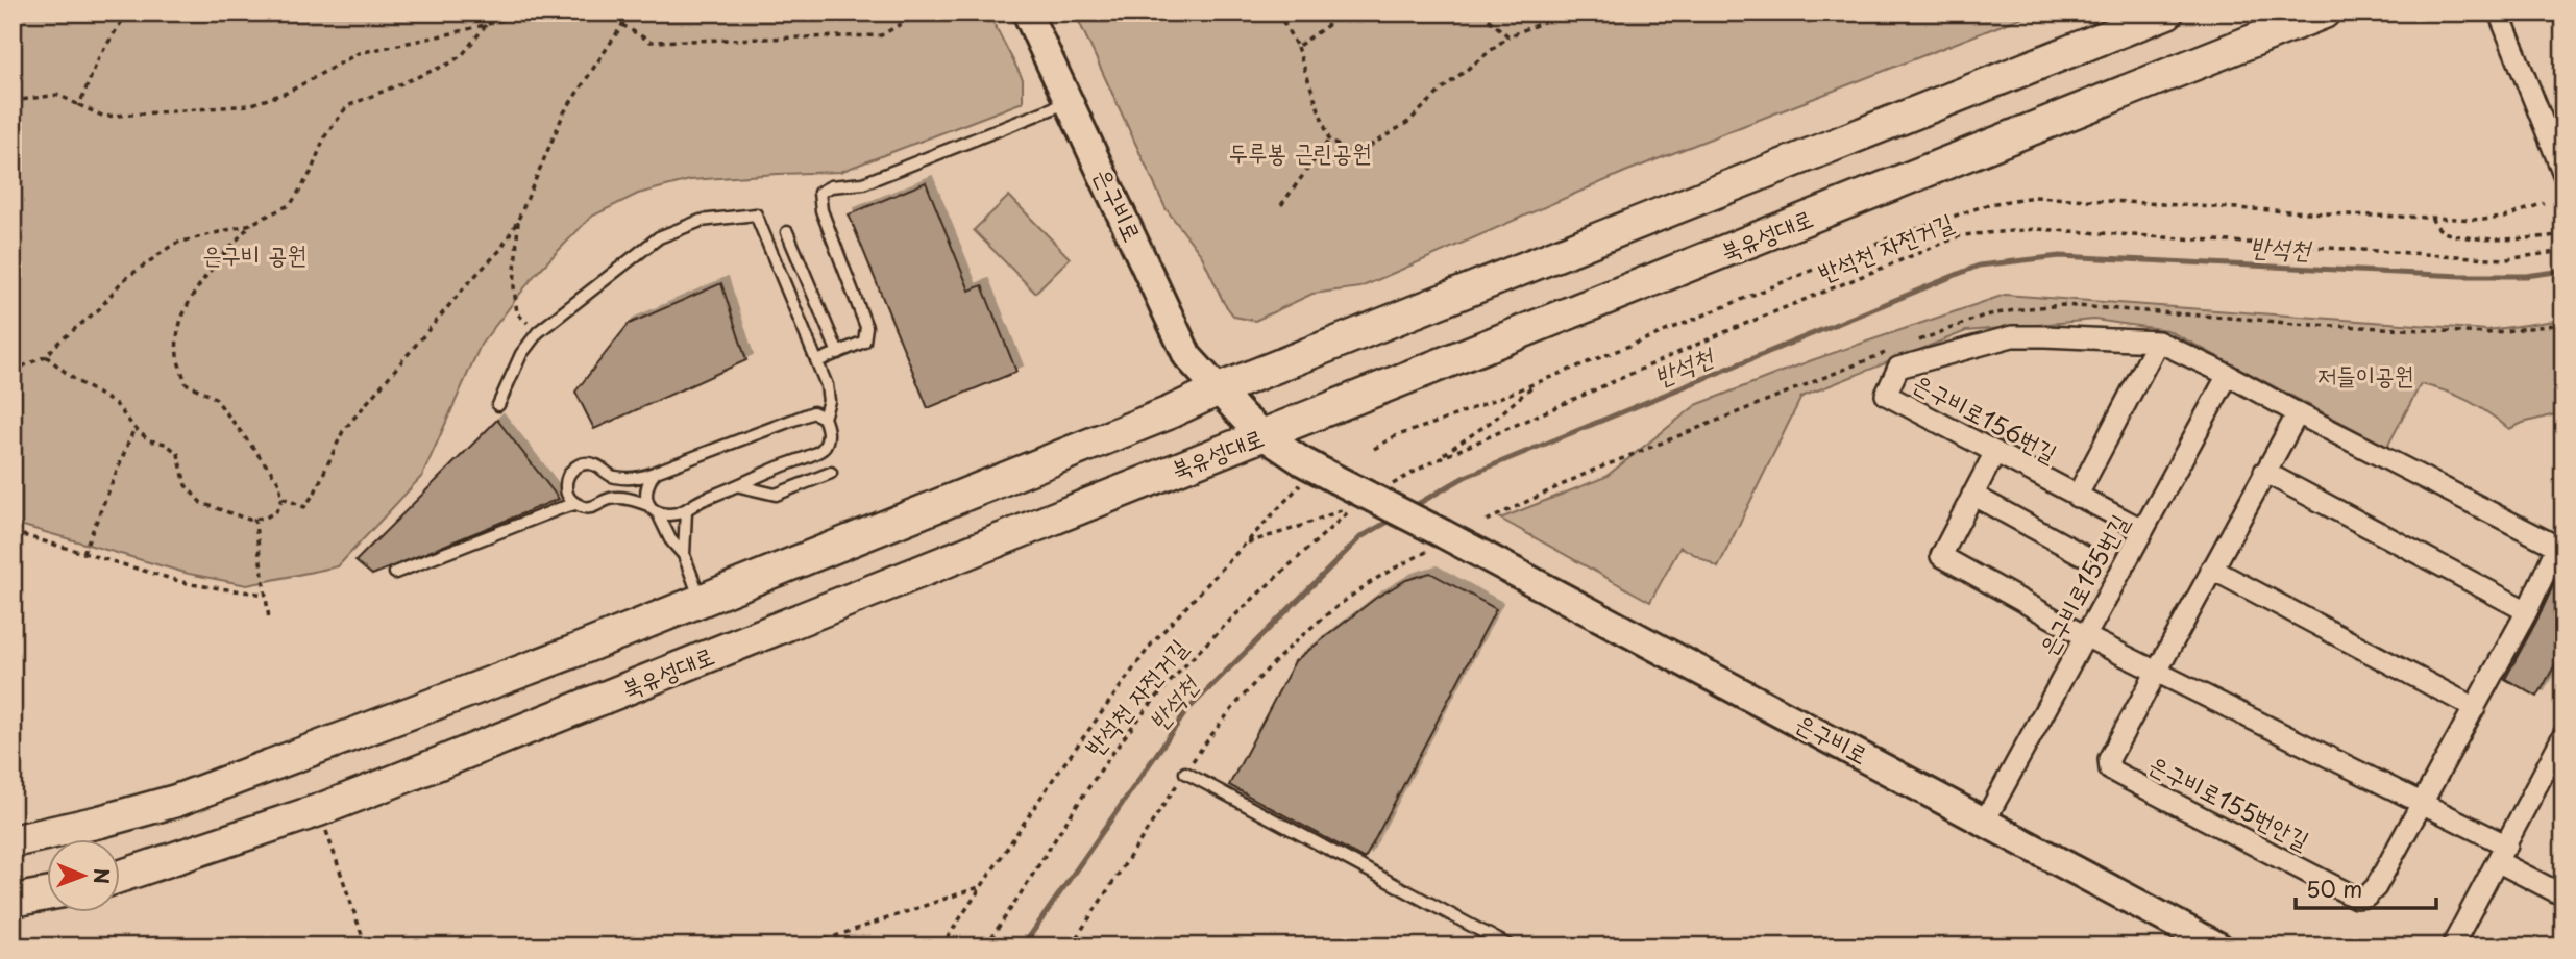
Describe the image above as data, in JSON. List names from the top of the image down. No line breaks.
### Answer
{"streets":{"main road":["북유성대로"],"street":["은구비로","은구비로156번길","은구비로155번길","은구비로155번안길"],"path":["반석천 자전거길"]},"crossings":[["은구비로","북유성대로"],["은구비로","은구비로155번길"],["은구비로156번길","은구비로155번길"],["은구비로156번길","은구비로155번안길"]],"water":["반석천"],"parks":["두루봉 근린공원","은구비 공원","저들이공원"],"scale_bar":"50 m","north":"right"}
